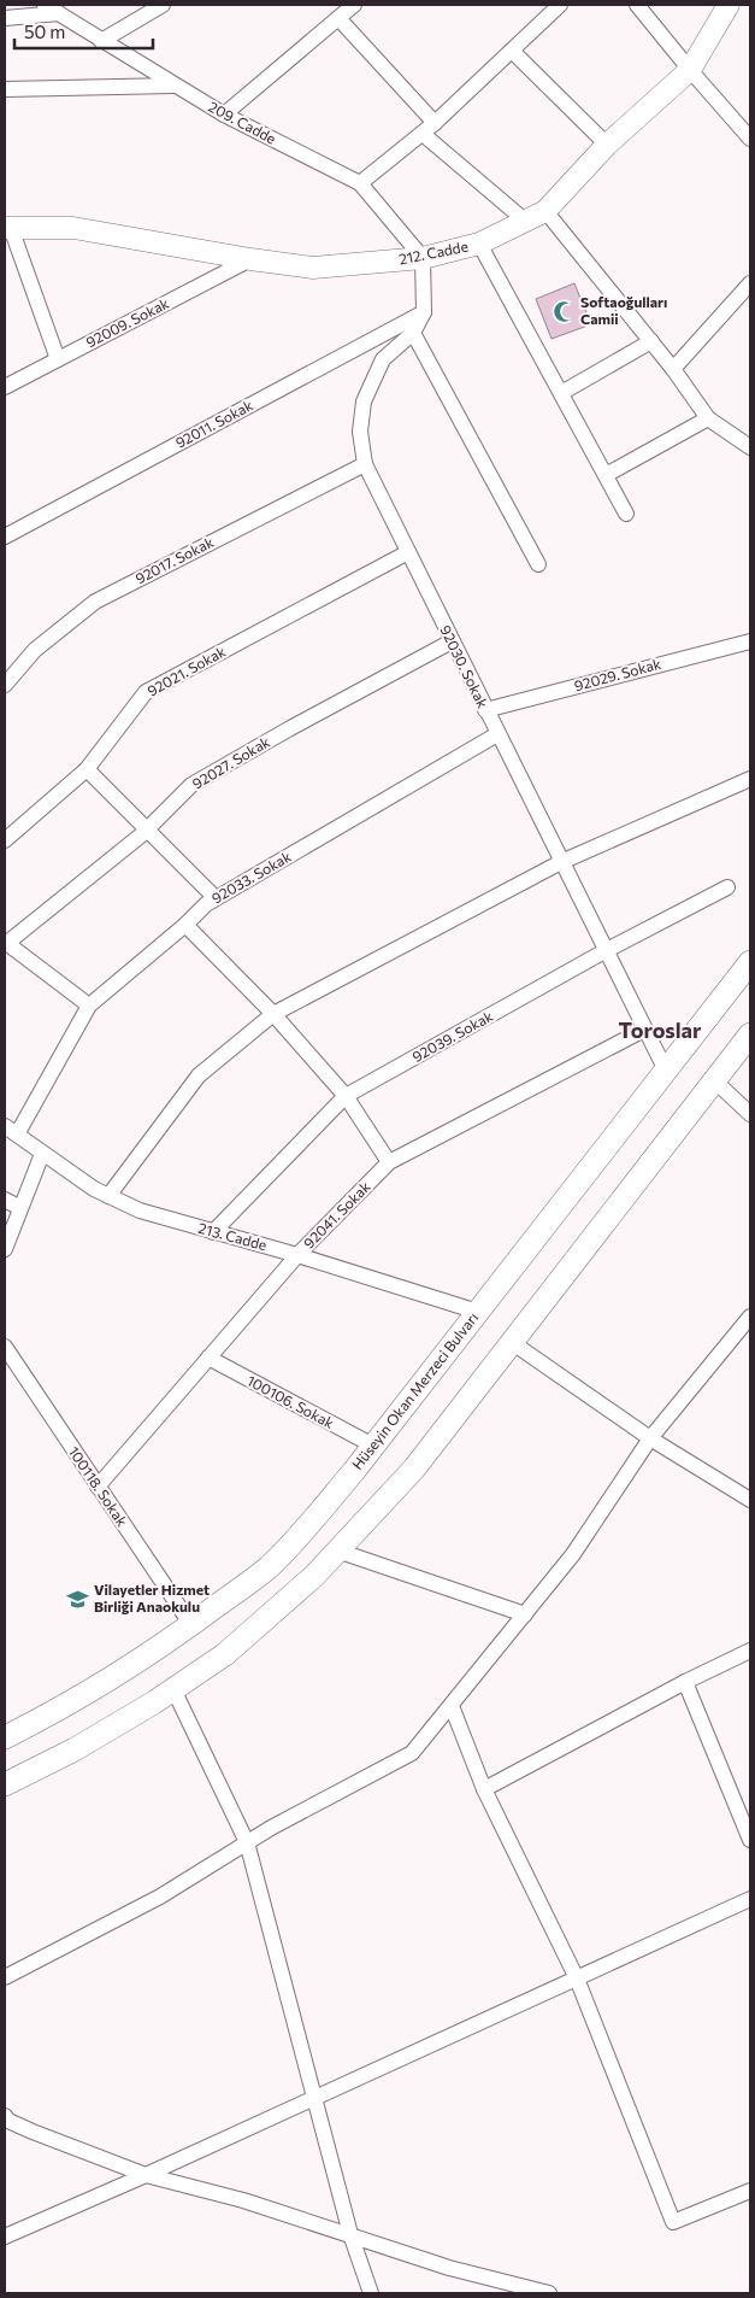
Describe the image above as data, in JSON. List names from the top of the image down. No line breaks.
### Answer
{"streets":{"main road":["Hüseyin Okan Merzeci Bulvarı"],"street":["209. Cadde","212. Cadde","92009. Sokak","92011. Sokak","92017. Sokak","92030. Sokak","92021. Sokak","92029. Sokak","92027. Sokak","92033. Sokak","92039. Sokak","92041. Sokak","213. Cadde","100106. Sokak","100118. Sokak"]},"crossings":[["209. Cadde","212. Cadde"],["209. Cadde","92030. Sokak"],["212. Cadde","92009. Sokak"],["212. Cadde","92030. Sokak"],["92011. Sokak","92030. Sokak"],["92017. Sokak","92030. Sokak"],["92030. Sokak","92021. Sokak"],["92030. Sokak","92029. Sokak"],["92030. Sokak","92027. Sokak"],["92030. Sokak","92033. Sokak"],["92030. Sokak","92039. Sokak"],["92030. Sokak","92041. Sokak"],["92030. Sokak","Hüseyin Okan Merzeci Bulvarı"],["92033. Sokak","213. Cadde"],["92039. Sokak","213. Cadde"],["92041. Sokak","213. Cadde"],["92041. Sokak","100106. Sokak"],["92041. Sokak","100118. Sokak"],["213. Cadde","Hüseyin Okan Merzeci Bulvarı"],["Hüseyin Okan Merzeci Bulvarı","100106. Sokak"],["Hüseyin Okan Merzeci Bulvarı","100118. Sokak"]],"districts":["Toroslar"],"places":{"mosque":["Softaoğulları Camii"],"school or university":["Vilayetler Hizmet Birliği Anaokulu"]},"scale_bar":"50 m"}
